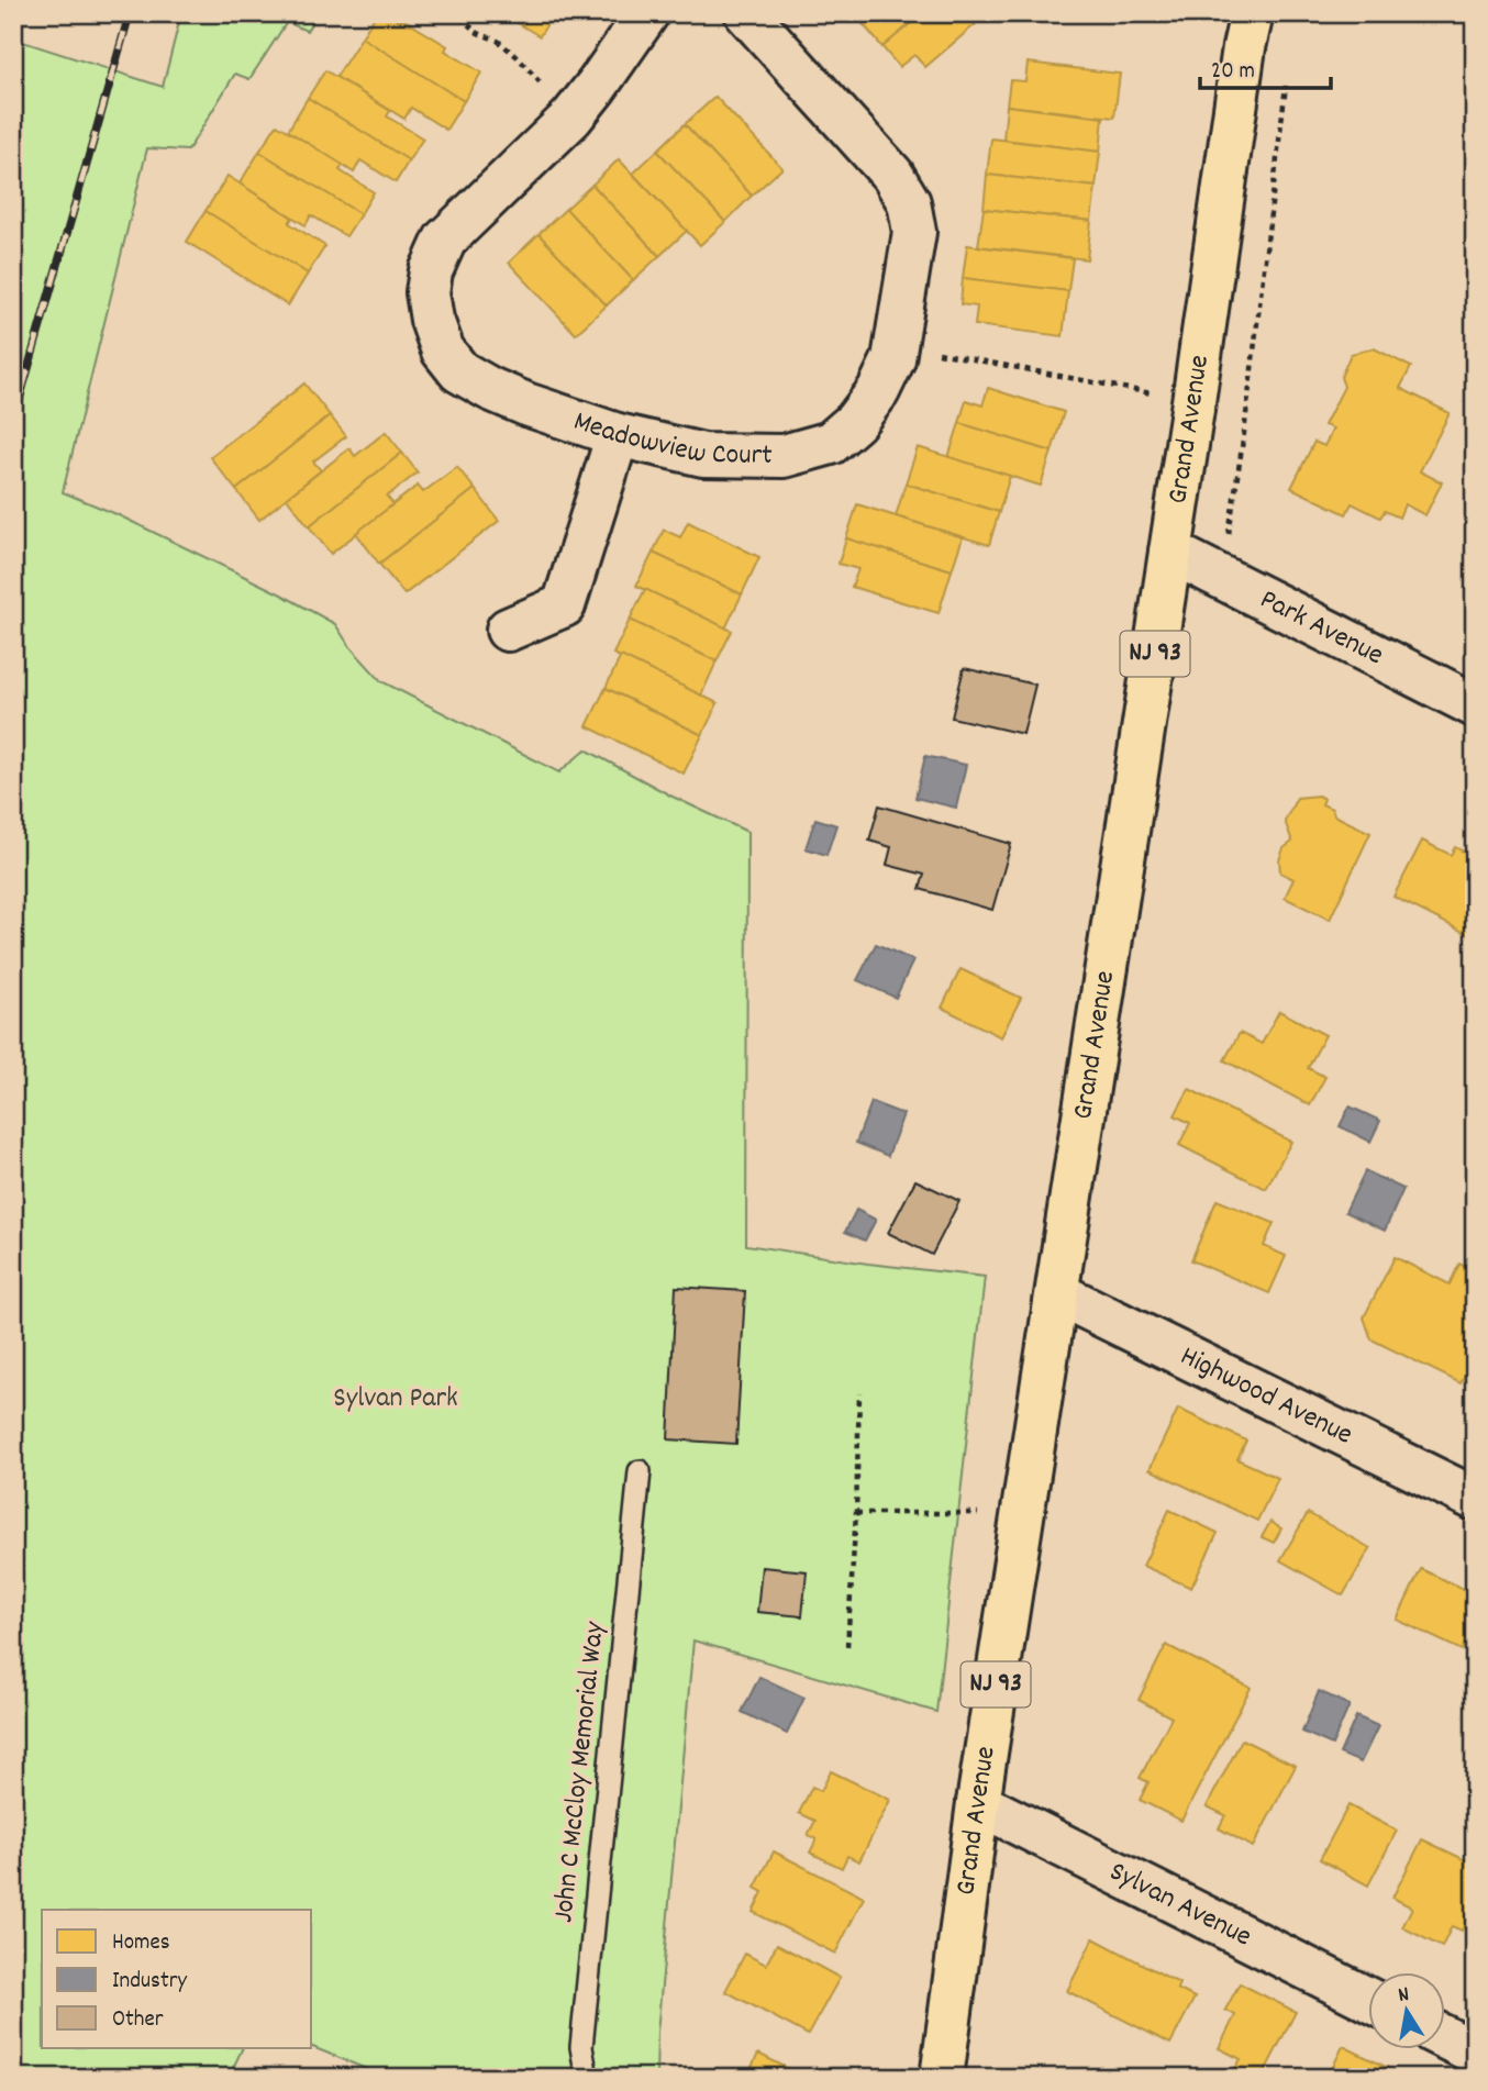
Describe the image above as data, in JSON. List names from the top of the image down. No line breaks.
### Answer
{"streets":{"main road":["Grand Avenue","NJ 93"],"street":["Meadowview Court","Park Avenue","Highwood Avenue","Sylvan Avenue"],"lane":["John C McCloy Memorial Way"]},"crossings":[["Grand Avenue","Park Avenue"],["Grand Avenue","Highwood Avenue"],["Grand Avenue","Sylvan Avenue"]],"parks":["Sylvan Park"],"legend":["Homes","Industry","Other"],"scale_bar":"20 m","north":"top"}
